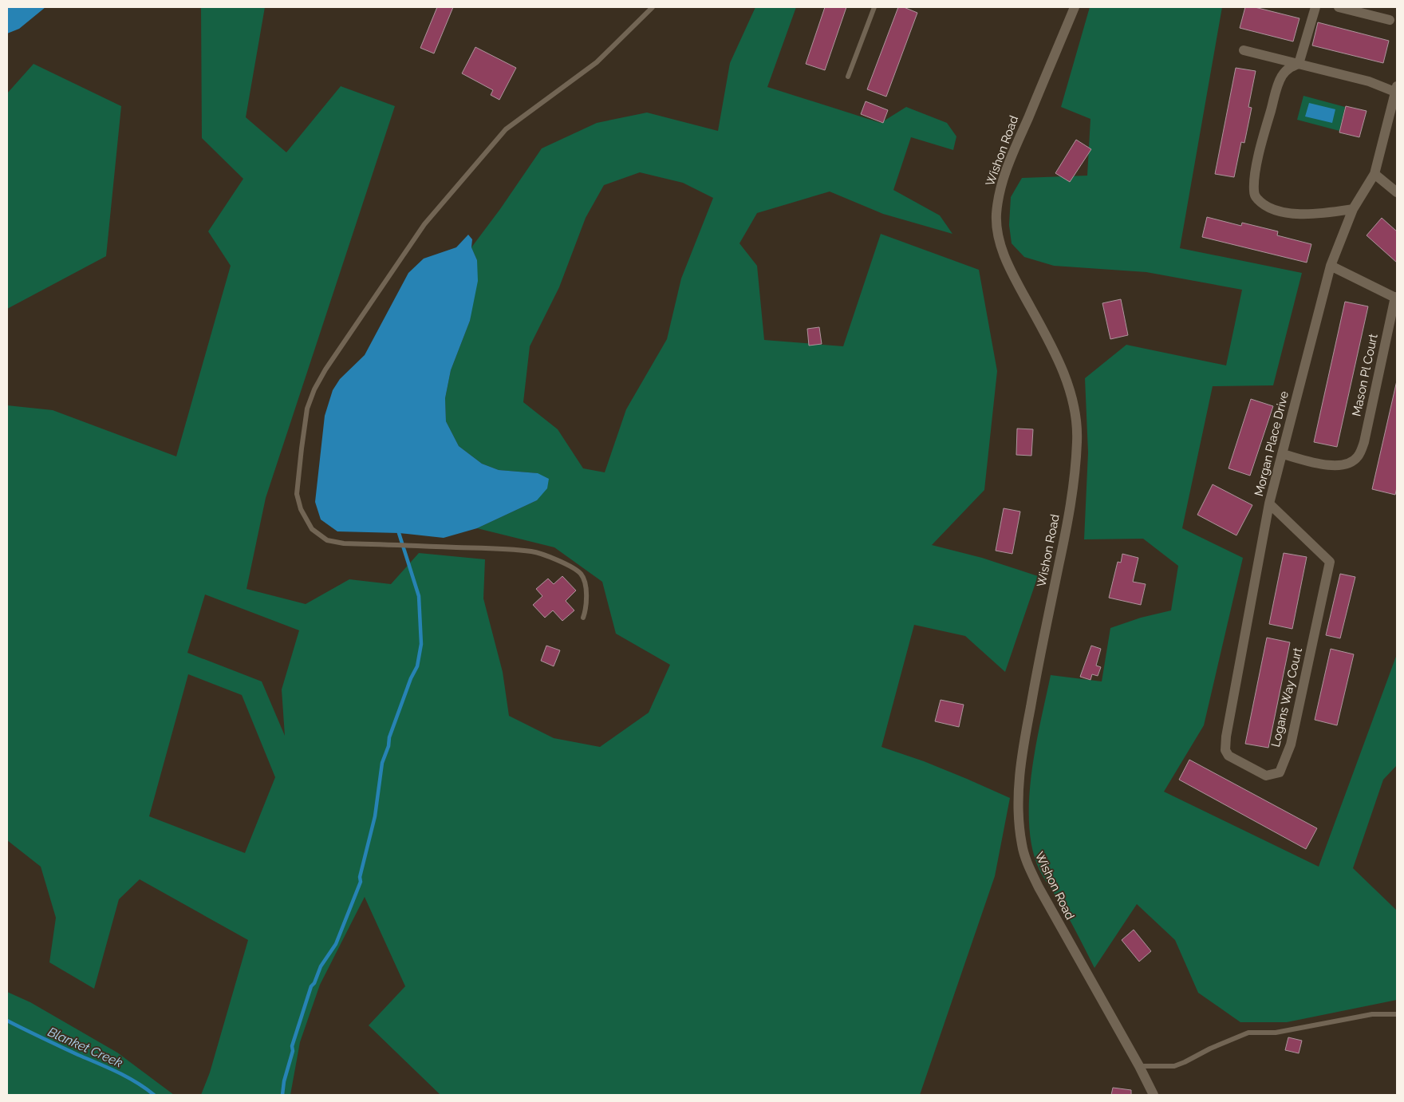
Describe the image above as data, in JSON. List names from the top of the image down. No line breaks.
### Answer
{"streets":{"street":["Wishon Road","Mason Pl Court","Morgan Place Drive","Logans Way Court"]},"crossings":[["Mason Pl Court","Morgan Place Drive"],["Morgan Place Drive","Logans Way Court"]],"water":["Blanket Creek"]}
